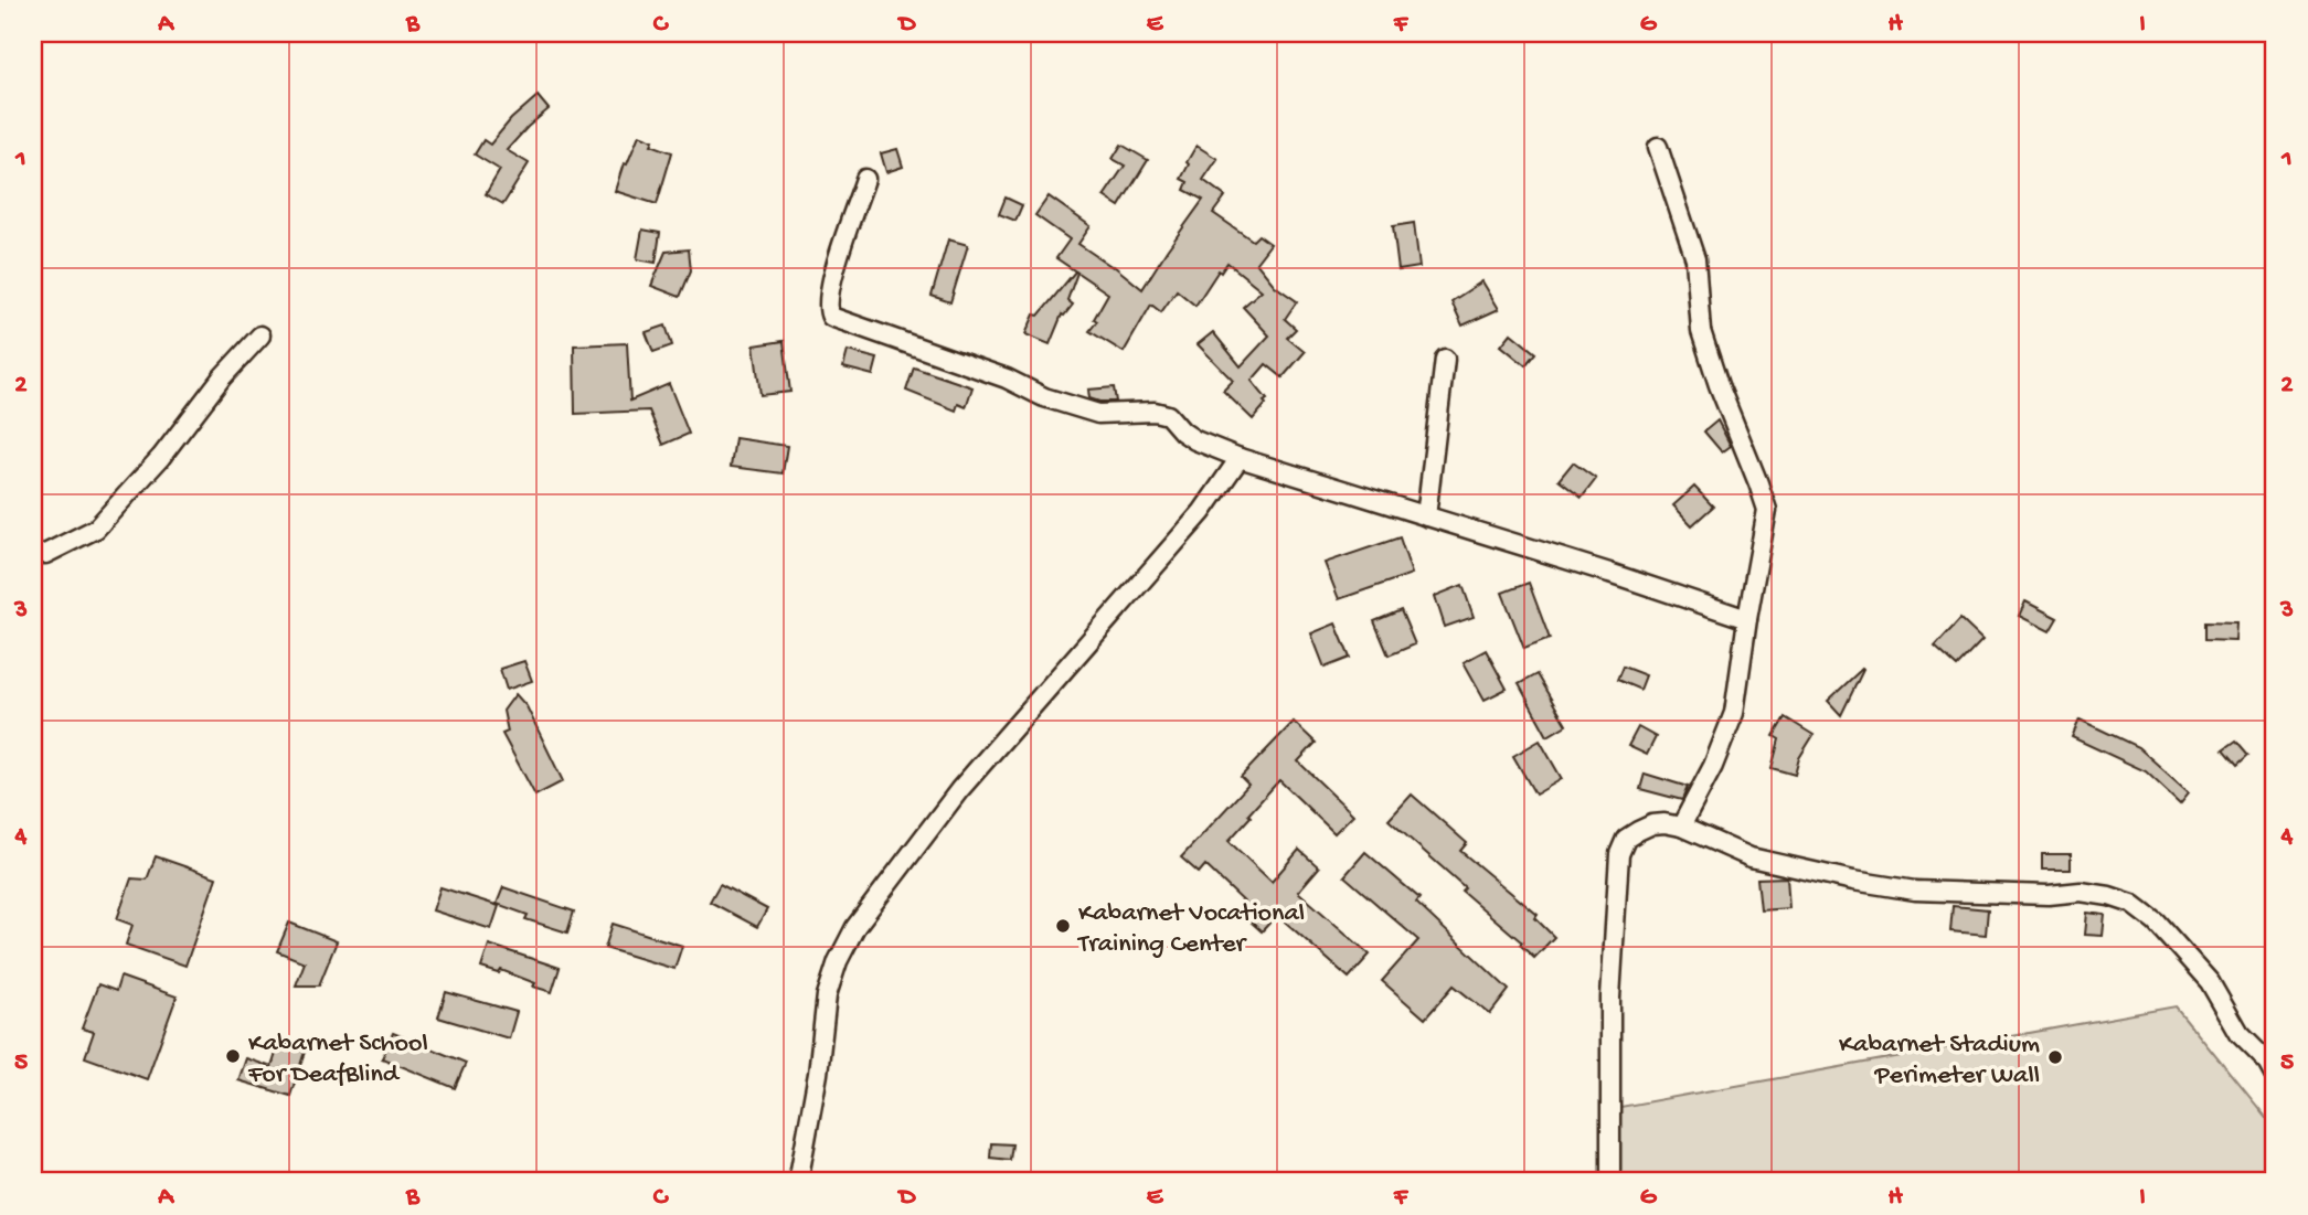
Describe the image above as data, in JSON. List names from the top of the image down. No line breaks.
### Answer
{"places":["Kabarnet Vocational Training Center","Kabarnet School For DeafBlind","Kabarnet Stadium Perimeter Wall"],"grid":{"columns":["A","B","C","D","E","F","G","H","I"],"rows":["1","2","3","4","5"]}}
